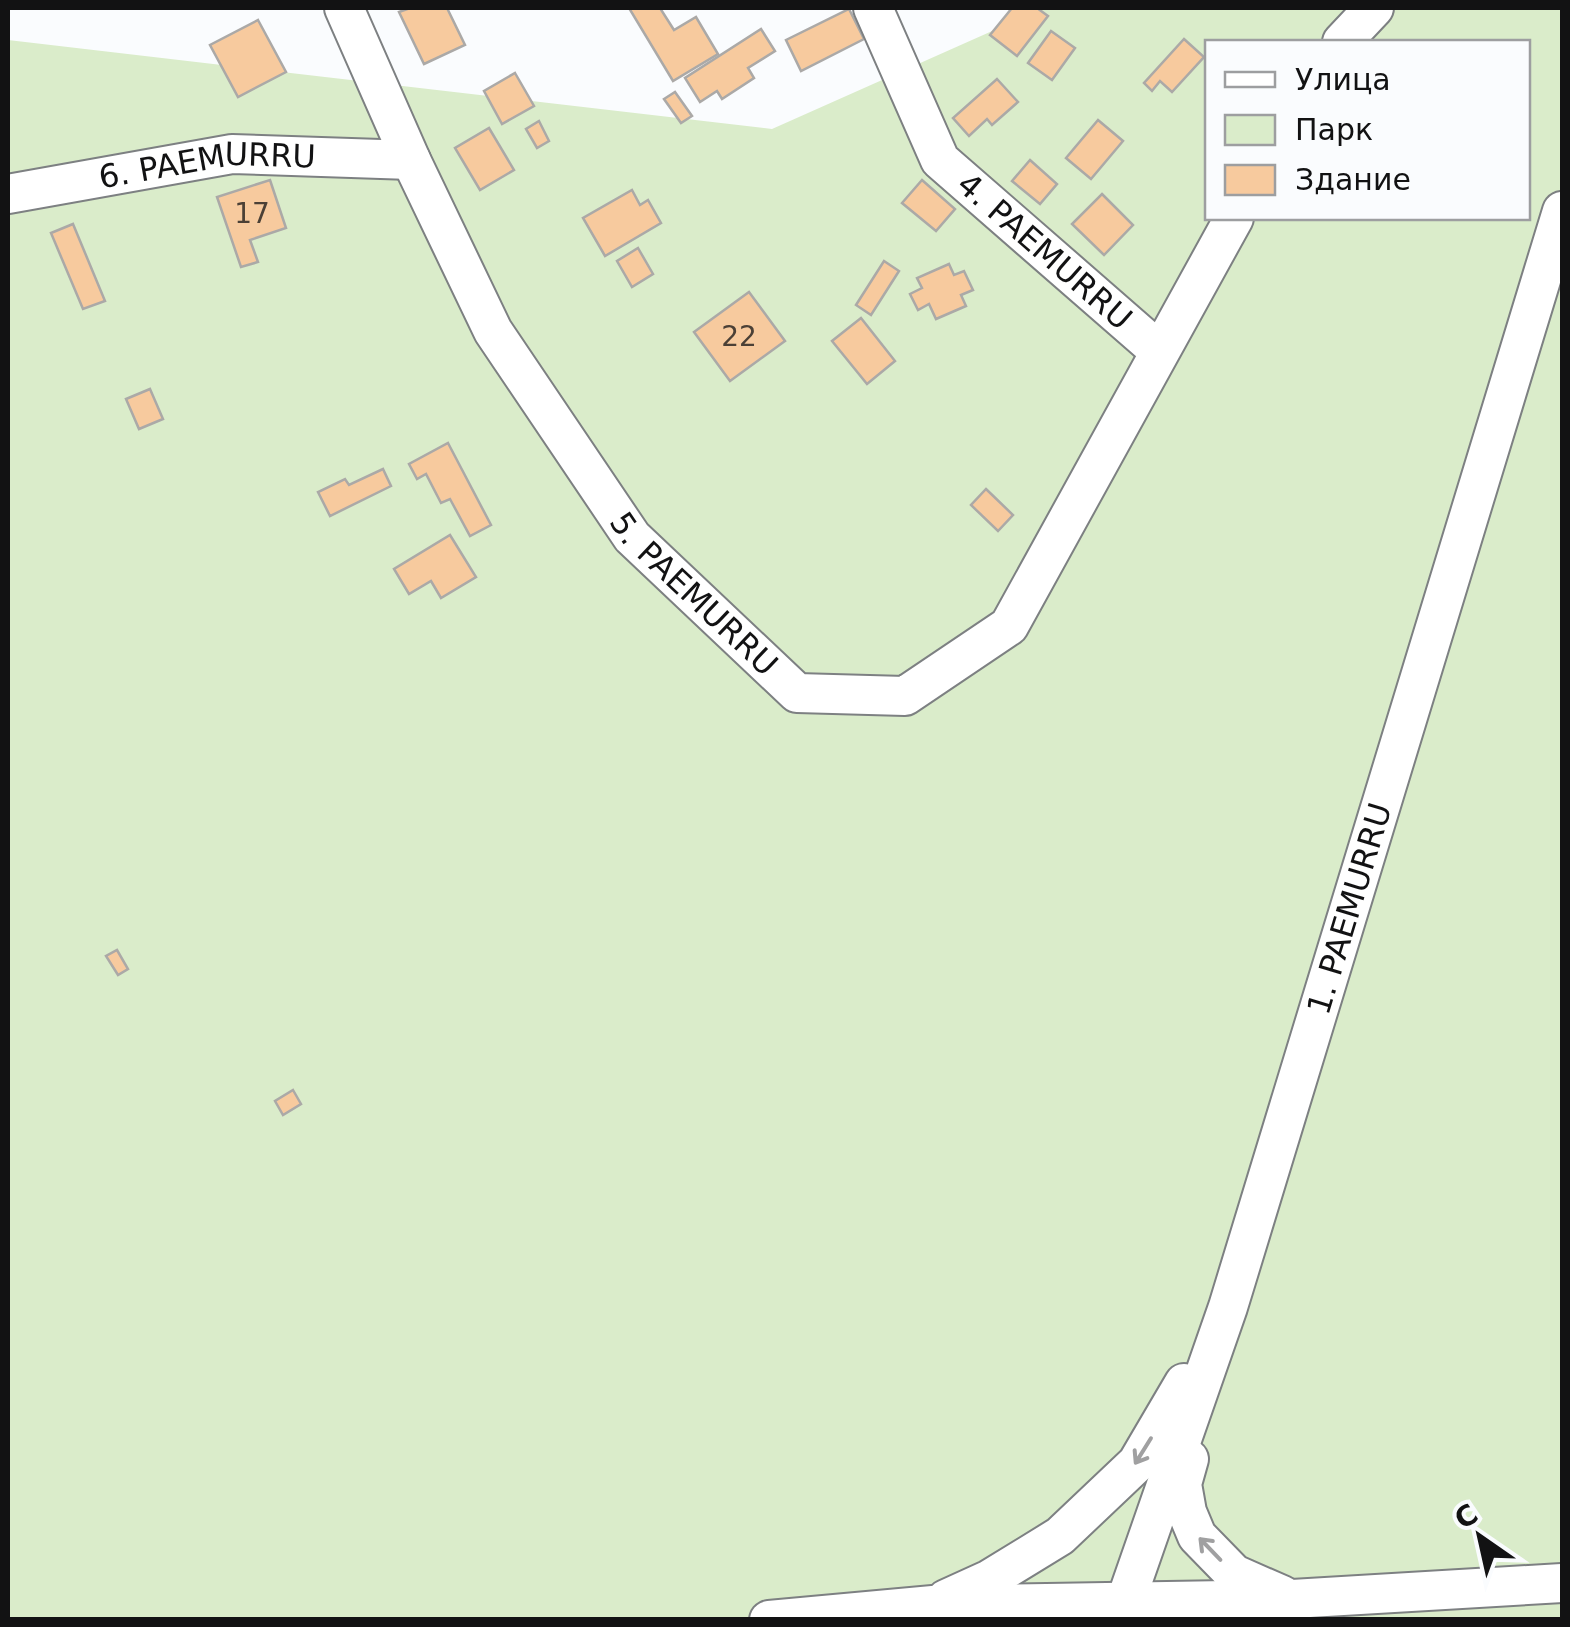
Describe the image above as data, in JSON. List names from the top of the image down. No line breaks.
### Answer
{"streets":{"street":["6. PAEMURRU","4. PAEMURRU","5. PAEMURRU","1. PAEMURRU"]},"crossings":[["6. PAEMURRU","5. PAEMURRU"],["4. PAEMURRU","5. PAEMURRU"]],"house_numbers":["17","22"],"legend":["Улица","Парк","Здание"],"north":"top left"}
